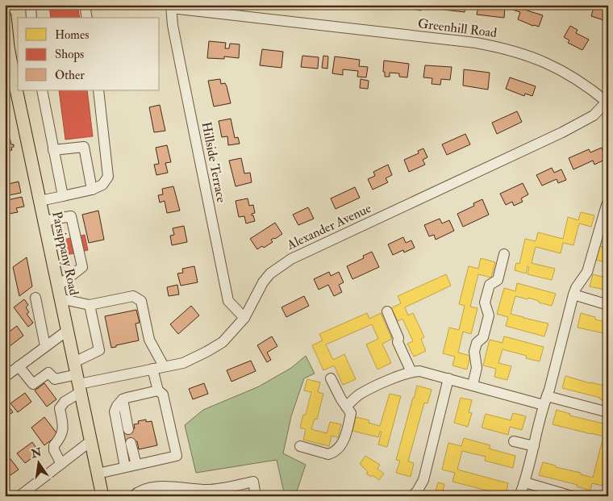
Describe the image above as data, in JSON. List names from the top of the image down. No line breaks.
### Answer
{"streets":{"main road":["Parsippany Road"],"street":["Greenhill Road","Hillside Terrace","Alexander Avenue"]},"crossings":[["Greenhill Road","Hillside Terrace"],["Greenhill Road","Alexander Avenue"],["Hillside Terrace","Alexander Avenue"],["Alexander Avenue","Parsippany Road"]],"legend":["Homes","Shops","Other"],"north":"top"}
